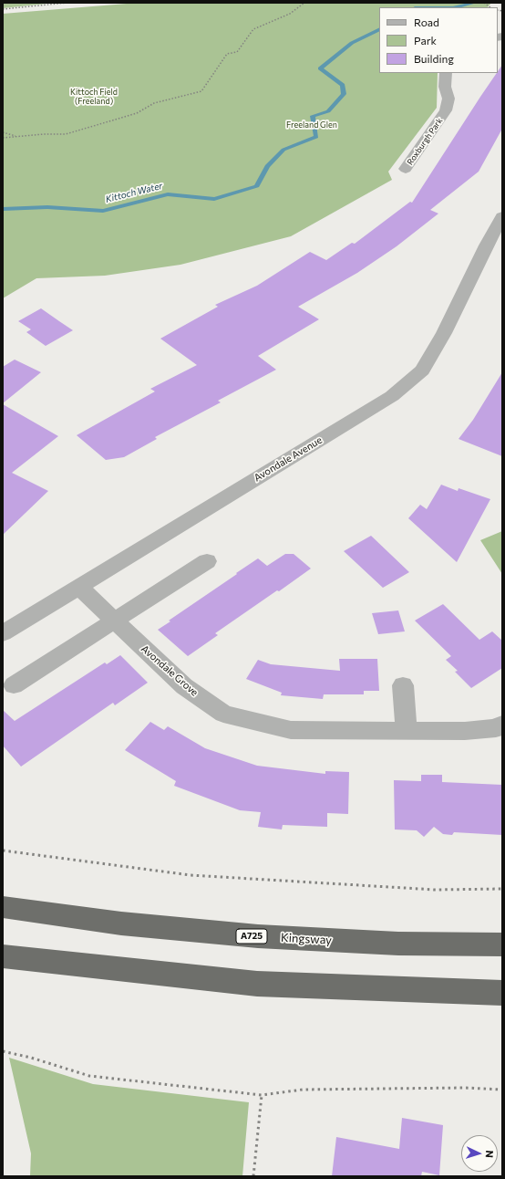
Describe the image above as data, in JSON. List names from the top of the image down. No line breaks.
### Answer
{"streets":{"highway":["A725","Kingsway"],"street":["Roxburgh Park","Avondale Avenue","Avondale Grove"]},"crossings":[["Avondale Avenue","Avondale Grove"]],"water":["Kittoch Water"],"parks":["Kittoch Field (Freeland)","Freeland Glen"],"legend":["Road","Park","Building"],"north":"right"}
